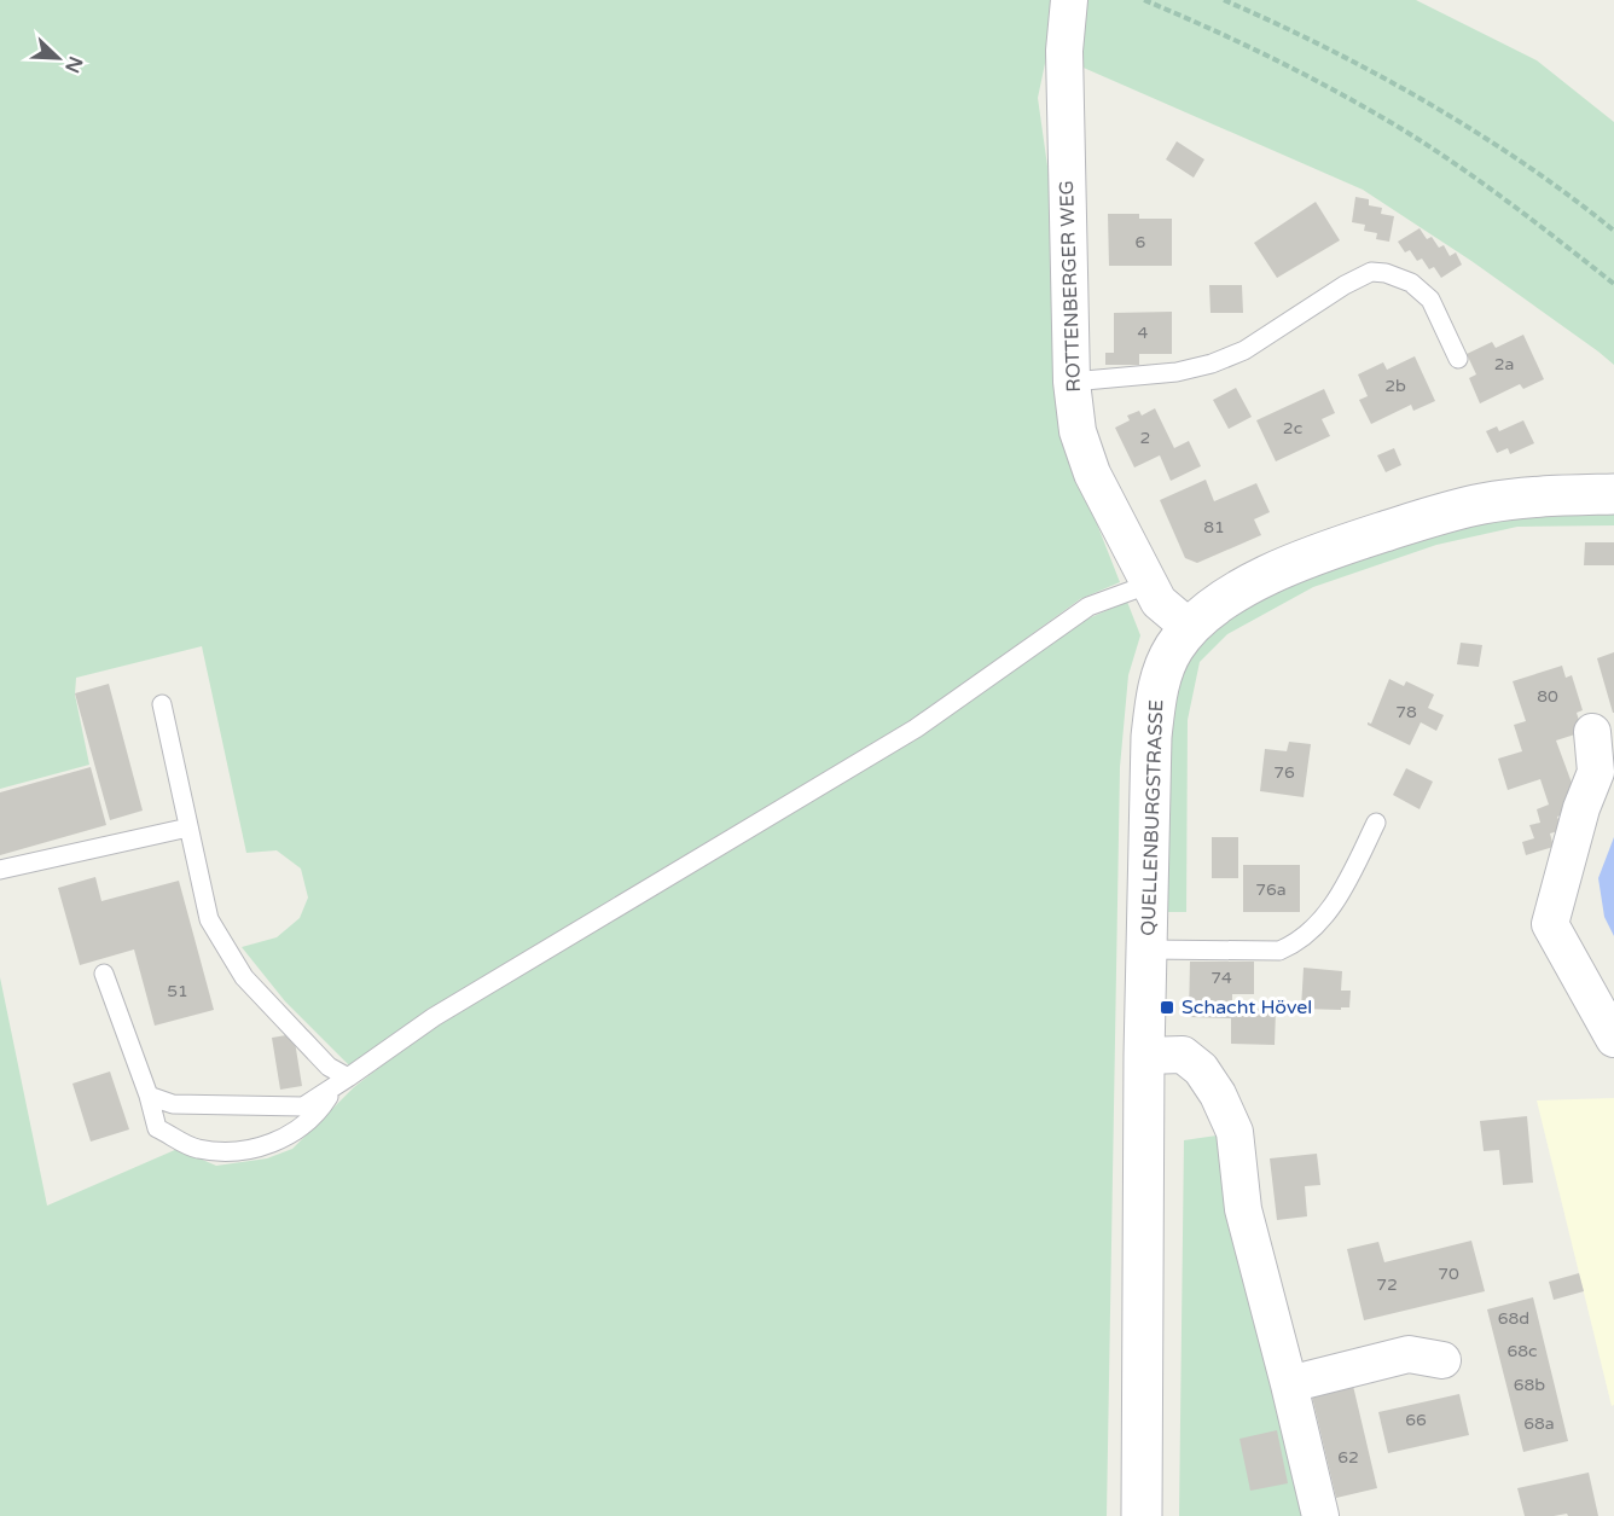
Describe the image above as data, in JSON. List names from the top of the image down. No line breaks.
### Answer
{"streets":{"street":["ROTTENBERGER WEG","QUELLENBURGSTRASSE"]},"crossings":[["ROTTENBERGER WEG","QUELLENBURGSTRASSE"]],"places":{"transit":["Schacht Hövel"]},"house_numbers":["6","4","2a","2b","2c","2","81","80","78","76","76a","74","51","70","72","68d","68c","68b","66","68a","62"],"north":"bottom right"}
